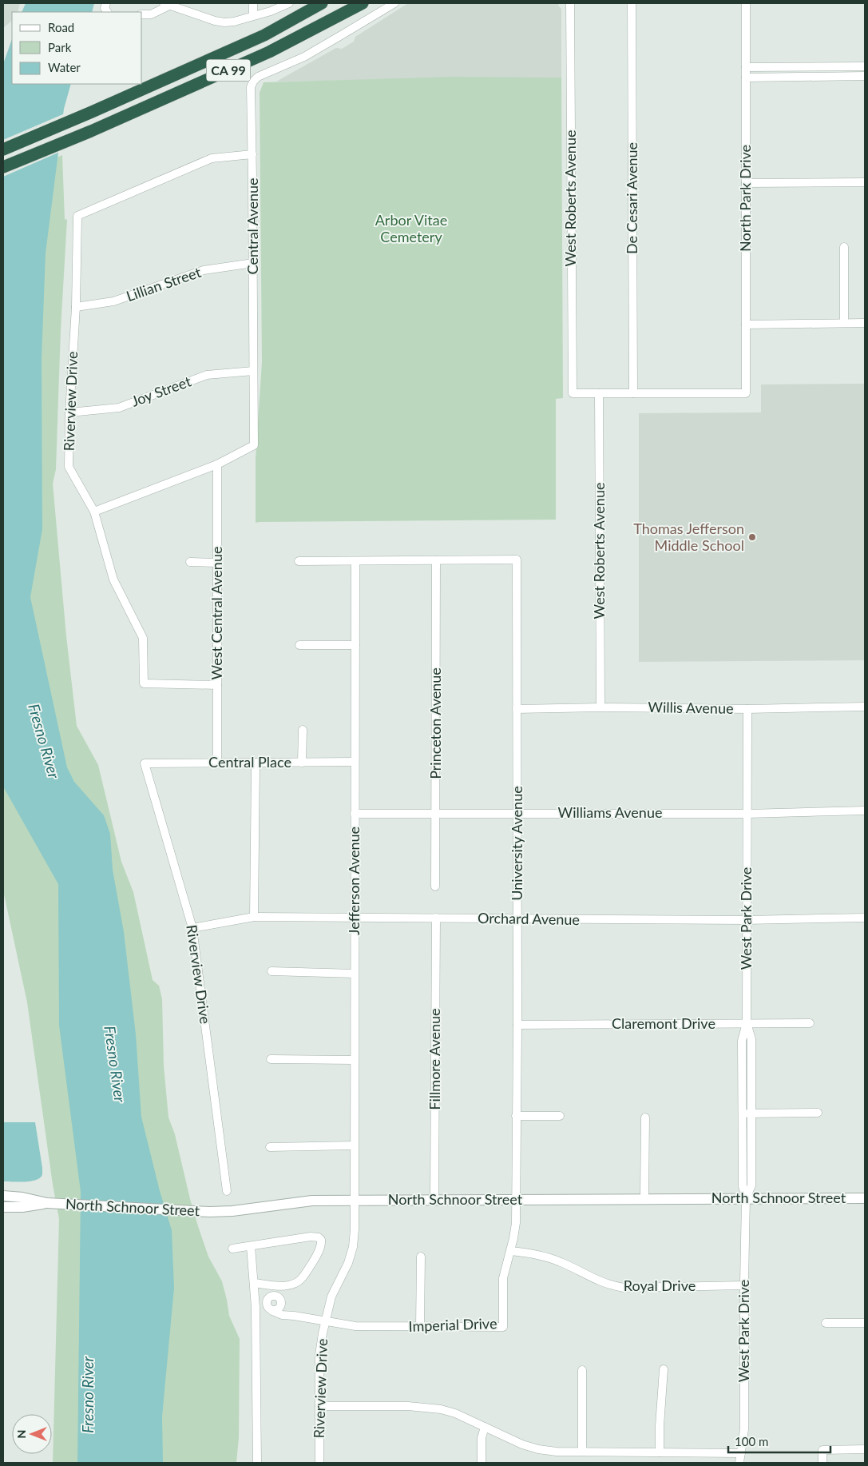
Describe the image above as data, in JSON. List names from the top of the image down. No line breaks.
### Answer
{"streets":{"highway":["CA 99"],"street":["West Roberts Avenue","De Cesari Avenue","North Park Drive","Central Avenue","Lillian Street","Joy Street","Riverview Drive","West Central Avenue","Willis Avenue","Princeton Avenue","Central Place","Williams Avenue","University Avenue","Jefferson Avenue","West Park Drive","Orchard Avenue","Claremont Drive","Fillmore Avenue","North Schnoor Street","Royal Drive","Imperial Drive"]},"crossings":[["West Roberts Avenue","Willis Avenue"],["De Cesari Avenue","North Park Drive"],["Central Avenue","Lillian Street"],["Central Avenue","Joy Street"],["Central Avenue","Riverview Drive"],["Lillian Street","Riverview Drive"],["Joy Street","Riverview Drive"],["Riverview Drive","West Central Avenue"],["Riverview Drive","Central Place"],["Riverview Drive","Jefferson Avenue"],["Riverview Drive","Orchard Avenue"],["Riverview Drive","North Schnoor Street"],["Riverview Drive","Imperial Drive"],["West Central Avenue","Central Place"],["Willis Avenue","University Avenue"],["Willis Avenue","West Park Drive"],["Princeton Avenue","Williams Avenue"],["Princeton Avenue","University Avenue"],["Central Place","Jefferson Avenue"],["Williams Avenue","University Avenue"],["Williams Avenue","Jefferson Avenue"],["Williams Avenue","West Park Drive"],["University Avenue","Orchard Avenue"],["University Avenue","Claremont Drive"],["University Avenue","North Schnoor Street"],["University Avenue","Imperial Drive"],["Jefferson Avenue","Orchard Avenue"],["Jefferson Avenue","North Schnoor Street"],["West Park Drive","Orchard Avenue"],["West Park Drive","Claremont Drive"],["West Park Drive","North Schnoor Street"],["West Park Drive","Royal Drive"],["Orchard Avenue","Fillmore Avenue"],["Fillmore Avenue","North Schnoor Street"],["North Schnoor Street","Imperial Drive"],["Royal Drive","Imperial Drive"]],"water":["Fresno River"],"parks":["Arbor Vitae Cemetery"],"places":["Thomas Jefferson Middle School"],"legend":["Road","Park","Water"],"scale_bar":"100 m","north":"left"}
